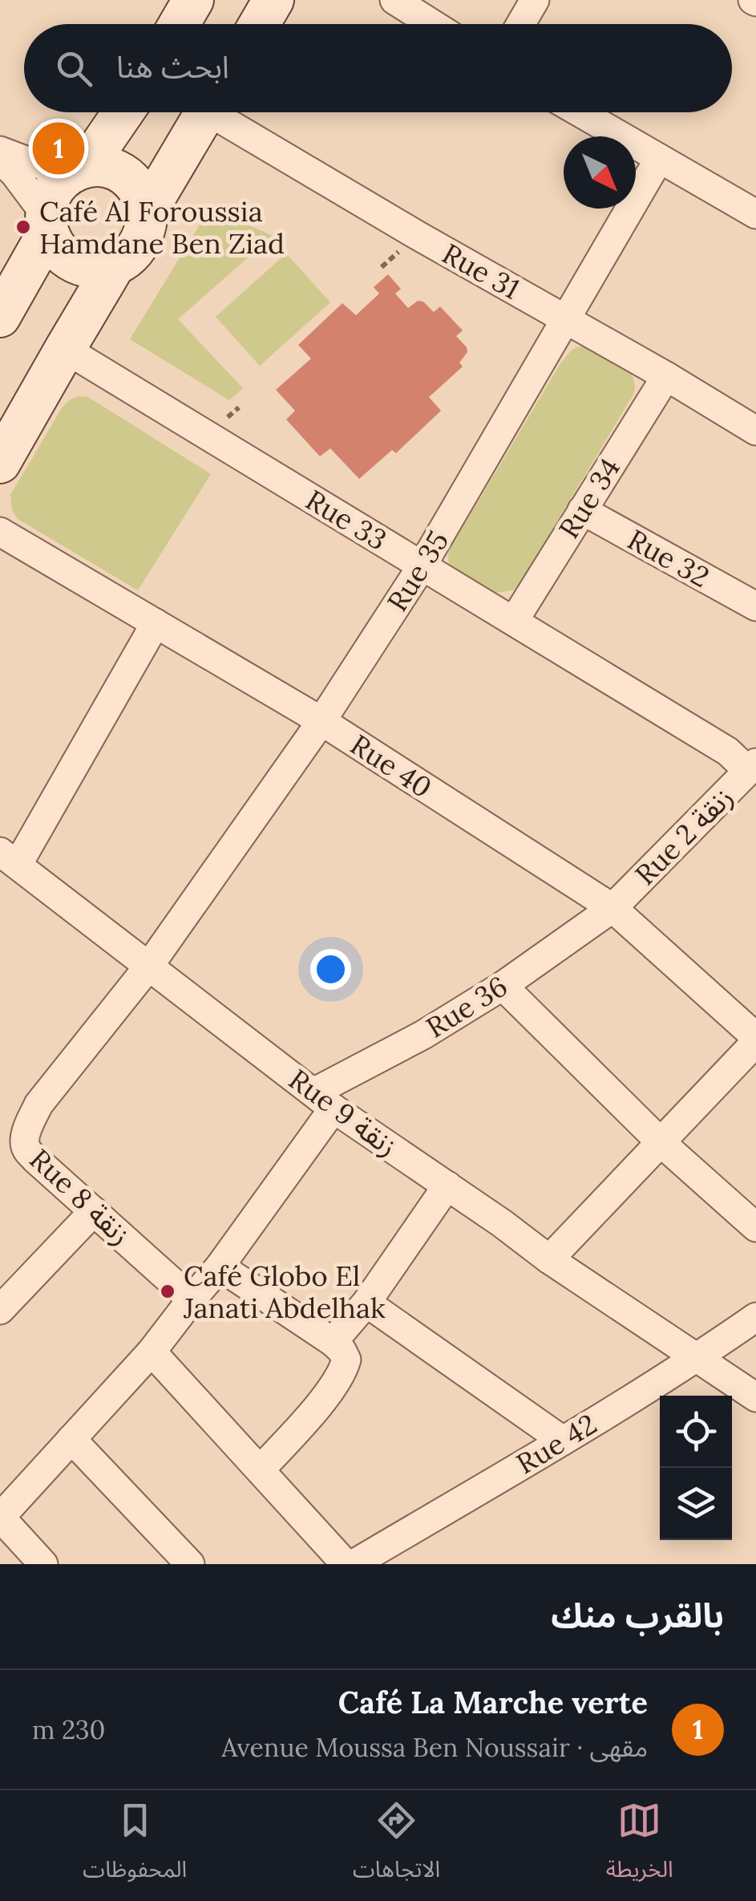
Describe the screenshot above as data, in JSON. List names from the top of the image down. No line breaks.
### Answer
{"streets":{"street":["Rue 31","Rue 34","Rue 33","Rue 32","Rue 35","Rue 40","Rue 2 زنقة","Rue 36","Rue 9 زنقة","Rue 8 زنقة","Rue 42"]},"crossings":[["Rue 31","Rue 34"],["Rue 31","Rue 35"],["Rue 34","Rue 33"],["Rue 34","Rue 32"],["Rue 33","Rue 35"],["Rue 33","Rue 2 زنقة"],["Rue 35","Rue 40"],["Rue 35","Rue 9 زنقة"],["Rue 35","Rue 8 زنقة"],["Rue 40","Rue 2 زنقة"],["Rue 40","Rue 36"],["Rue 2 زنقة","Rue 36"],["Rue 36","Rue 9 زنقة"],["Rue 9 زنقة","Rue 8 زنقة"],["Rue 9 زنقة","Rue 42"]],"places":["Café Al Foroussia Hamdane Ben Ziad","Café Globo El Janati Abdelhak"],"north":"bottom right","page":{"search":"ابحث هنا","pins":"1","heading":"بالقرب منك","list":[{"mark":"1","name":"Café La Marche verte","note":"مقهى · Avenue Moussa Ben Noussair","value":"230 m"}],"nav":["الخريطة","الاتجاهات","المحفوظات"]}}
